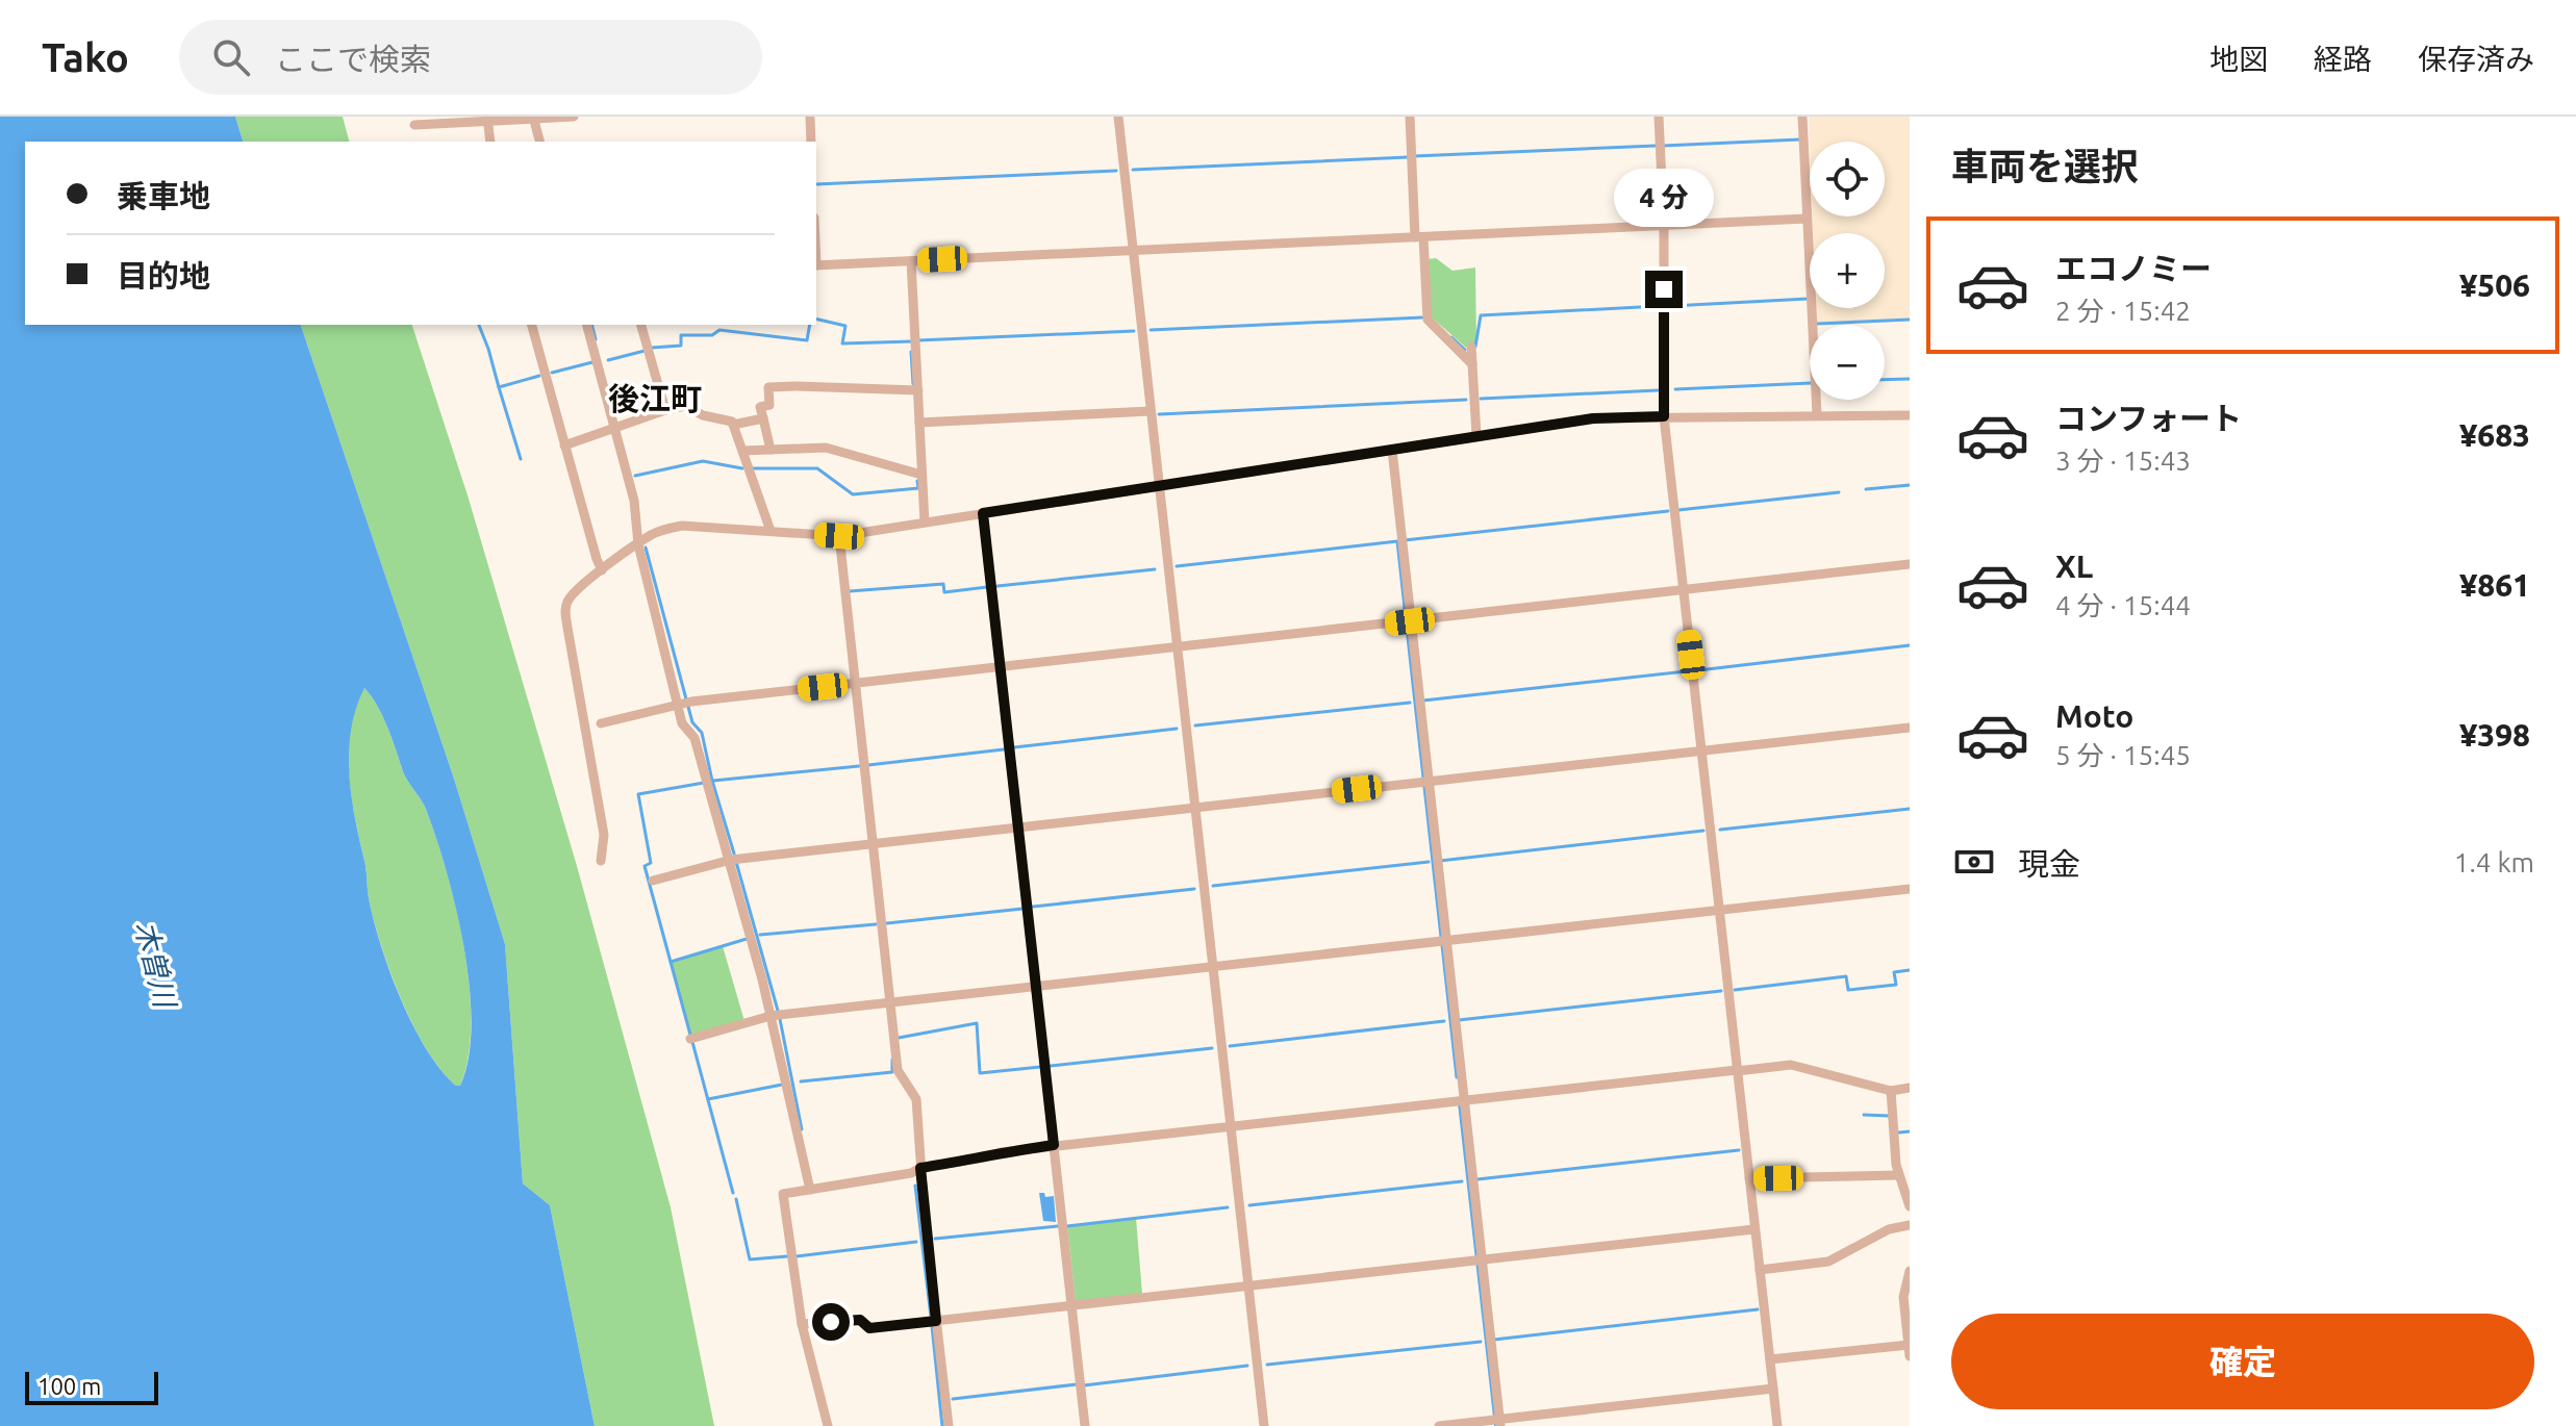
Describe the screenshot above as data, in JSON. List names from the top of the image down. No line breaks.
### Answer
{"districts":["後江町"],"water":["木曽川"],"scale_bar":"100 m","page":{"header":"Tako","search":"ここで検索","nav":["地図","経路","保存済み"],"heading":"車両を選択","map_buttons":["+","−"],"banner":["乗車地","目的地"],"bubble":"4 分","list":[{"name":"エコノミー","note":"2 分 · 15:42","value":"¥506"},{"name":"コンフォート","note":"3 分 · 15:43","value":"¥683"},{"name":"XL","note":"4 分 · 15:44","value":"¥861"},{"name":"Moto","note":"5 分 · 15:45","value":"¥398"}],"pay":["現金","1.4 km"],"buttons":"確定","scale":"100 m"}}
